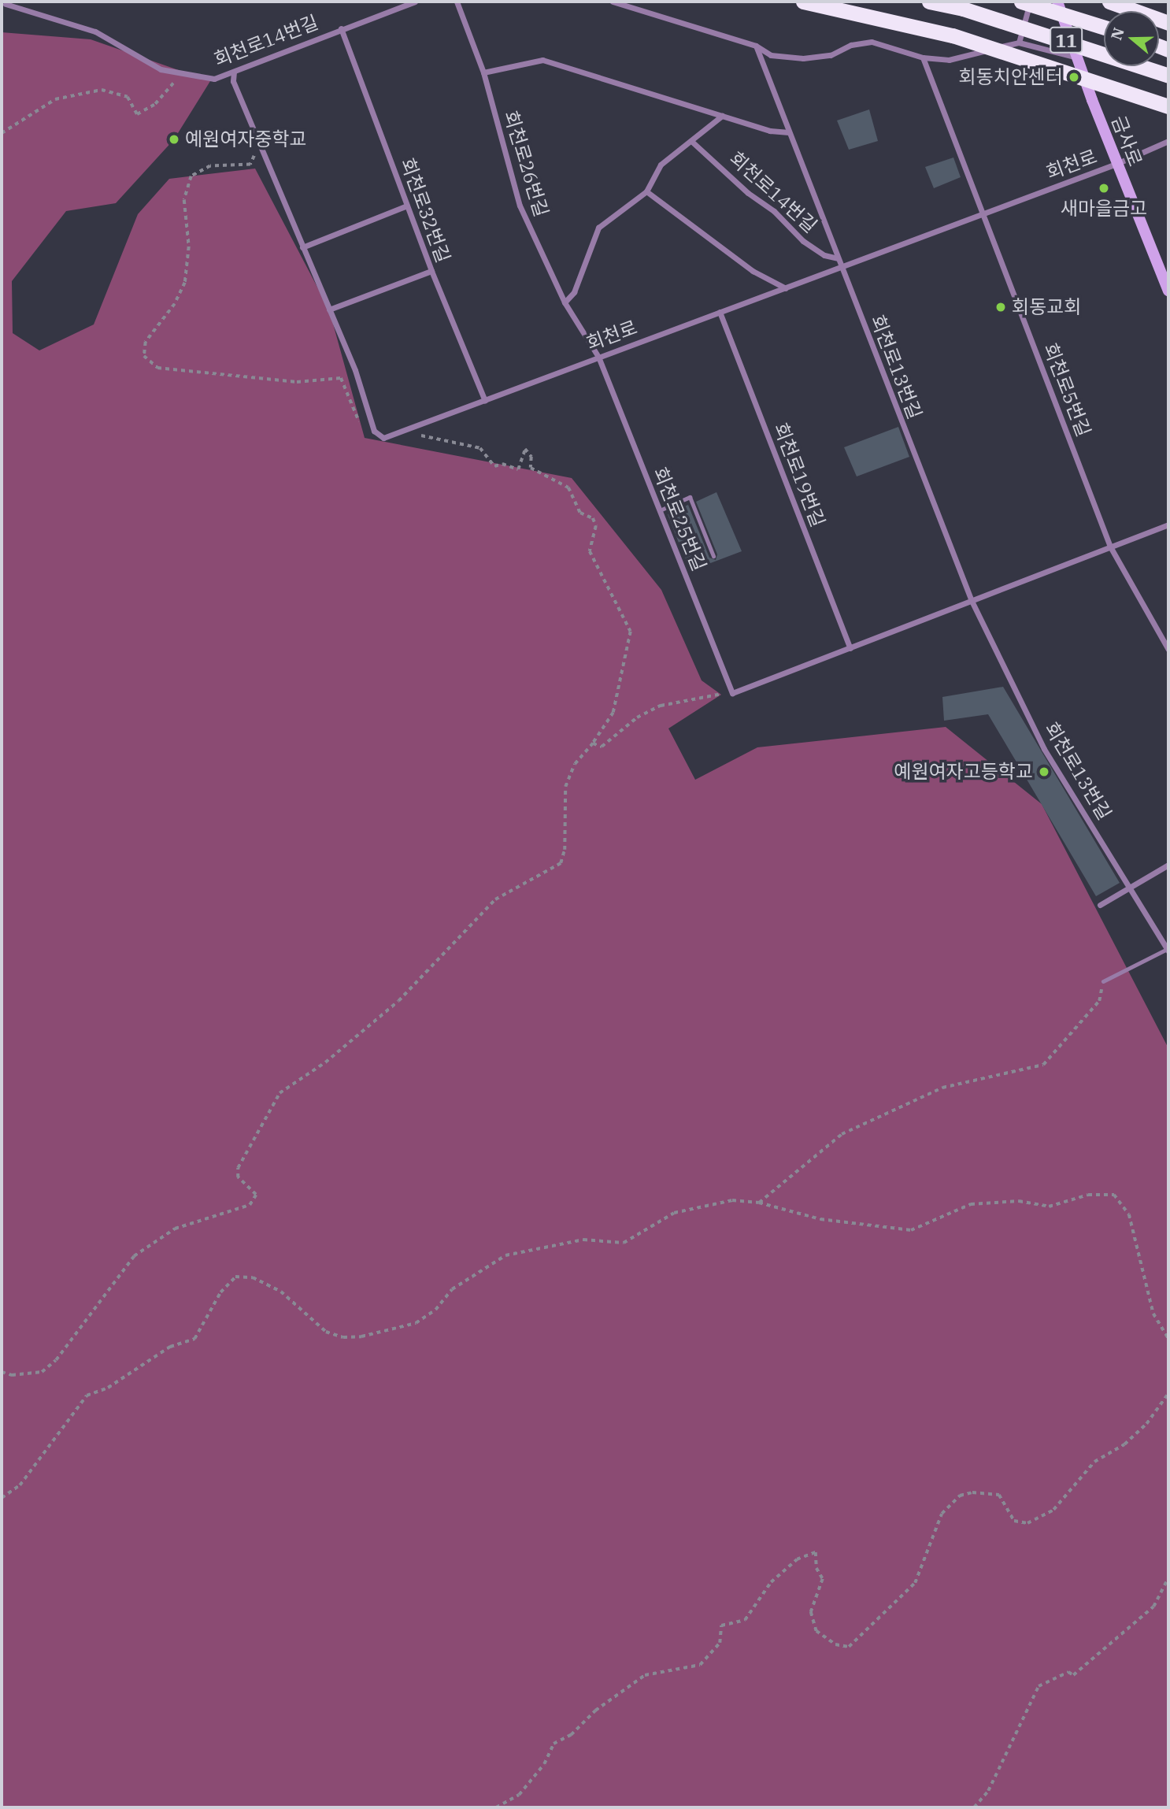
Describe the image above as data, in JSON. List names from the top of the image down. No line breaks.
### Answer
{"streets":{"highway":["11"],"main road":["금사로"],"street":["회천로14번길","회천로26번길","회천로","회천로32번길","회천로13번길","회천로5번길","회천로19번길","회천로25번길"]},"crossings":[["회천로14번길","회천로26번길"],["회천로14번길","회천로"],["회천로14번길","회천로32번길"],["회천로14번길","회천로13번길"],["금사로","회천로"],["회천로26번길","회천로"],["회천로26번길","회천로25번길"],["회천로","회천로32번길"],["회천로","회천로13번길"],["회천로","회천로5번길"],["회천로","회천로19번길"],["회천로","회천로25번길"]],"places":["회동치안센터","예원여자중학교","새마을금고","회동교회","예원여자고등학교"],"north":"left"}
